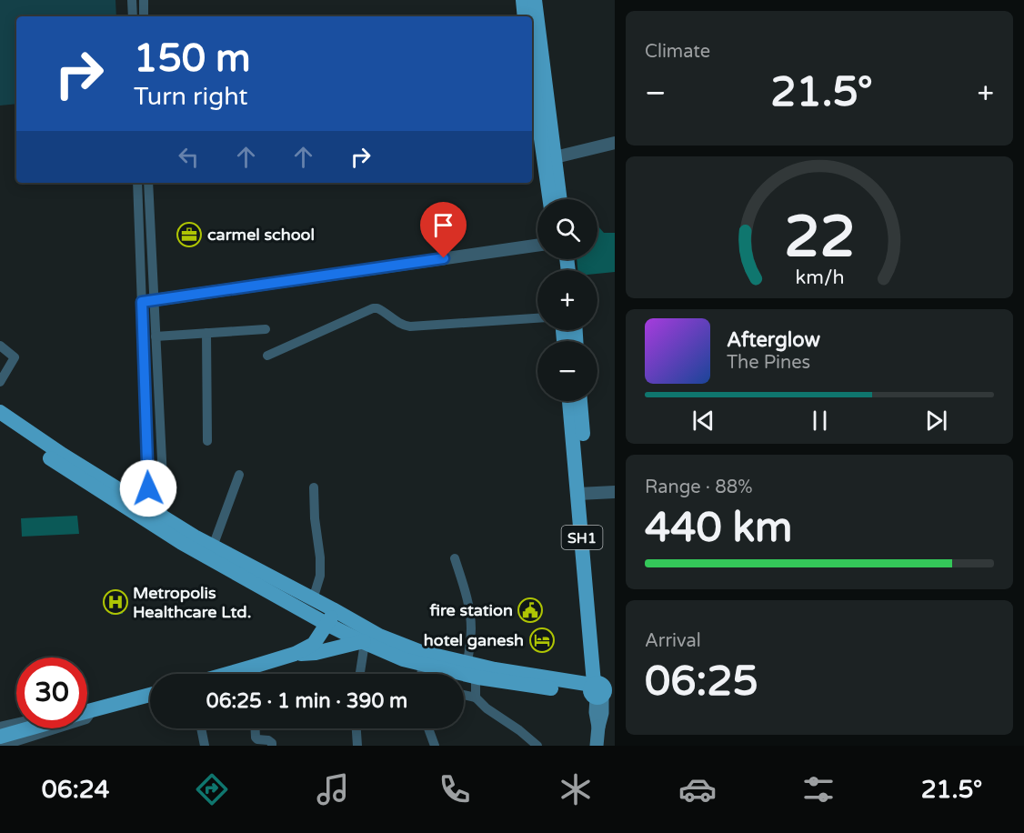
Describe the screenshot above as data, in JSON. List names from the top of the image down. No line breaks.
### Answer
{"streets":{"main road":["SH1"]},"places":{"office":["carmel school"],"hospital":["Metropolis Healthcare Ltd."],"public building":["fire station"],"hotel":["hotel ganesh"]},"page":{"tile":["Climate",["Range · 88%","440 km"],["Arrival","06:25"]],"turn":["150 m","Turn right"],"heat":["−","21.5°","+"],"map_buttons":["+","−"],"song":["Afterglow","The Pines"],"limit":"30","trip":"06:25 · 1 min · 390 m","tabs":["06:24","21.5°"],"gauge":["22","km/h"]}}
